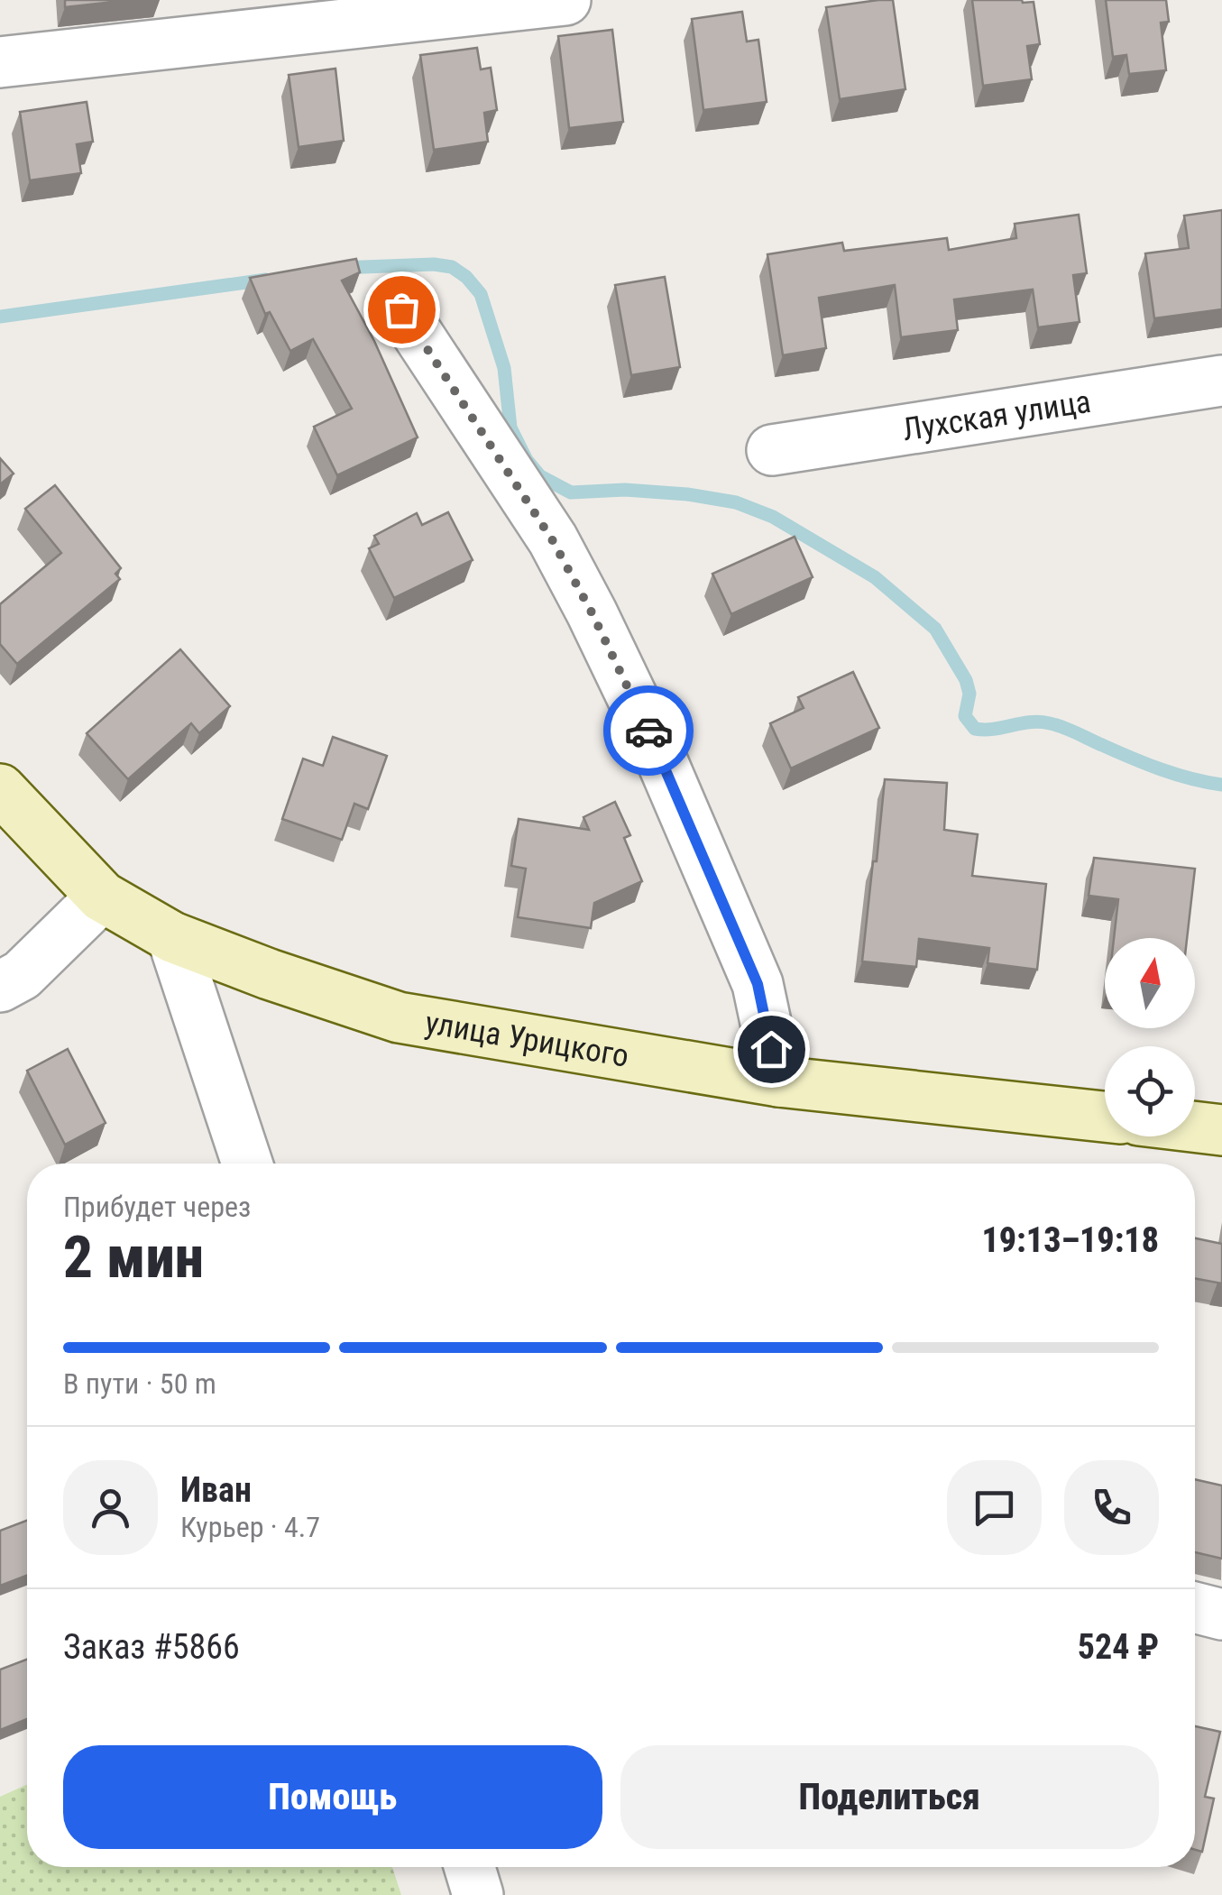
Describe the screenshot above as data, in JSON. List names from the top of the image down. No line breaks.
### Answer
{"streets":{"main road":["улица Урицкого"],"street":["Лухская улица"]},"north":"top","page":{"heading":["2 мин","Прибудет через","19:13–19:18"],"panel":["Иван","Курьер · 4.7","Заказ #5866","524 ₽"],"bar":"В пути · 50 m","buttons":["Помощь","Поделиться"]}}
